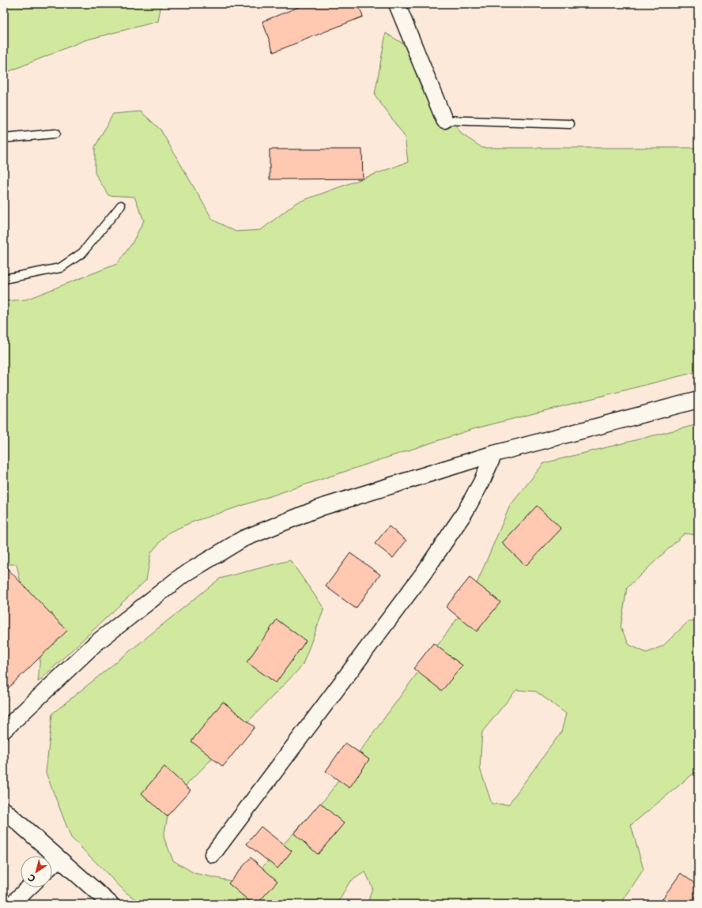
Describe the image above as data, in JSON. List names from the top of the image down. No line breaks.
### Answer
{"north":"bottom left"}
